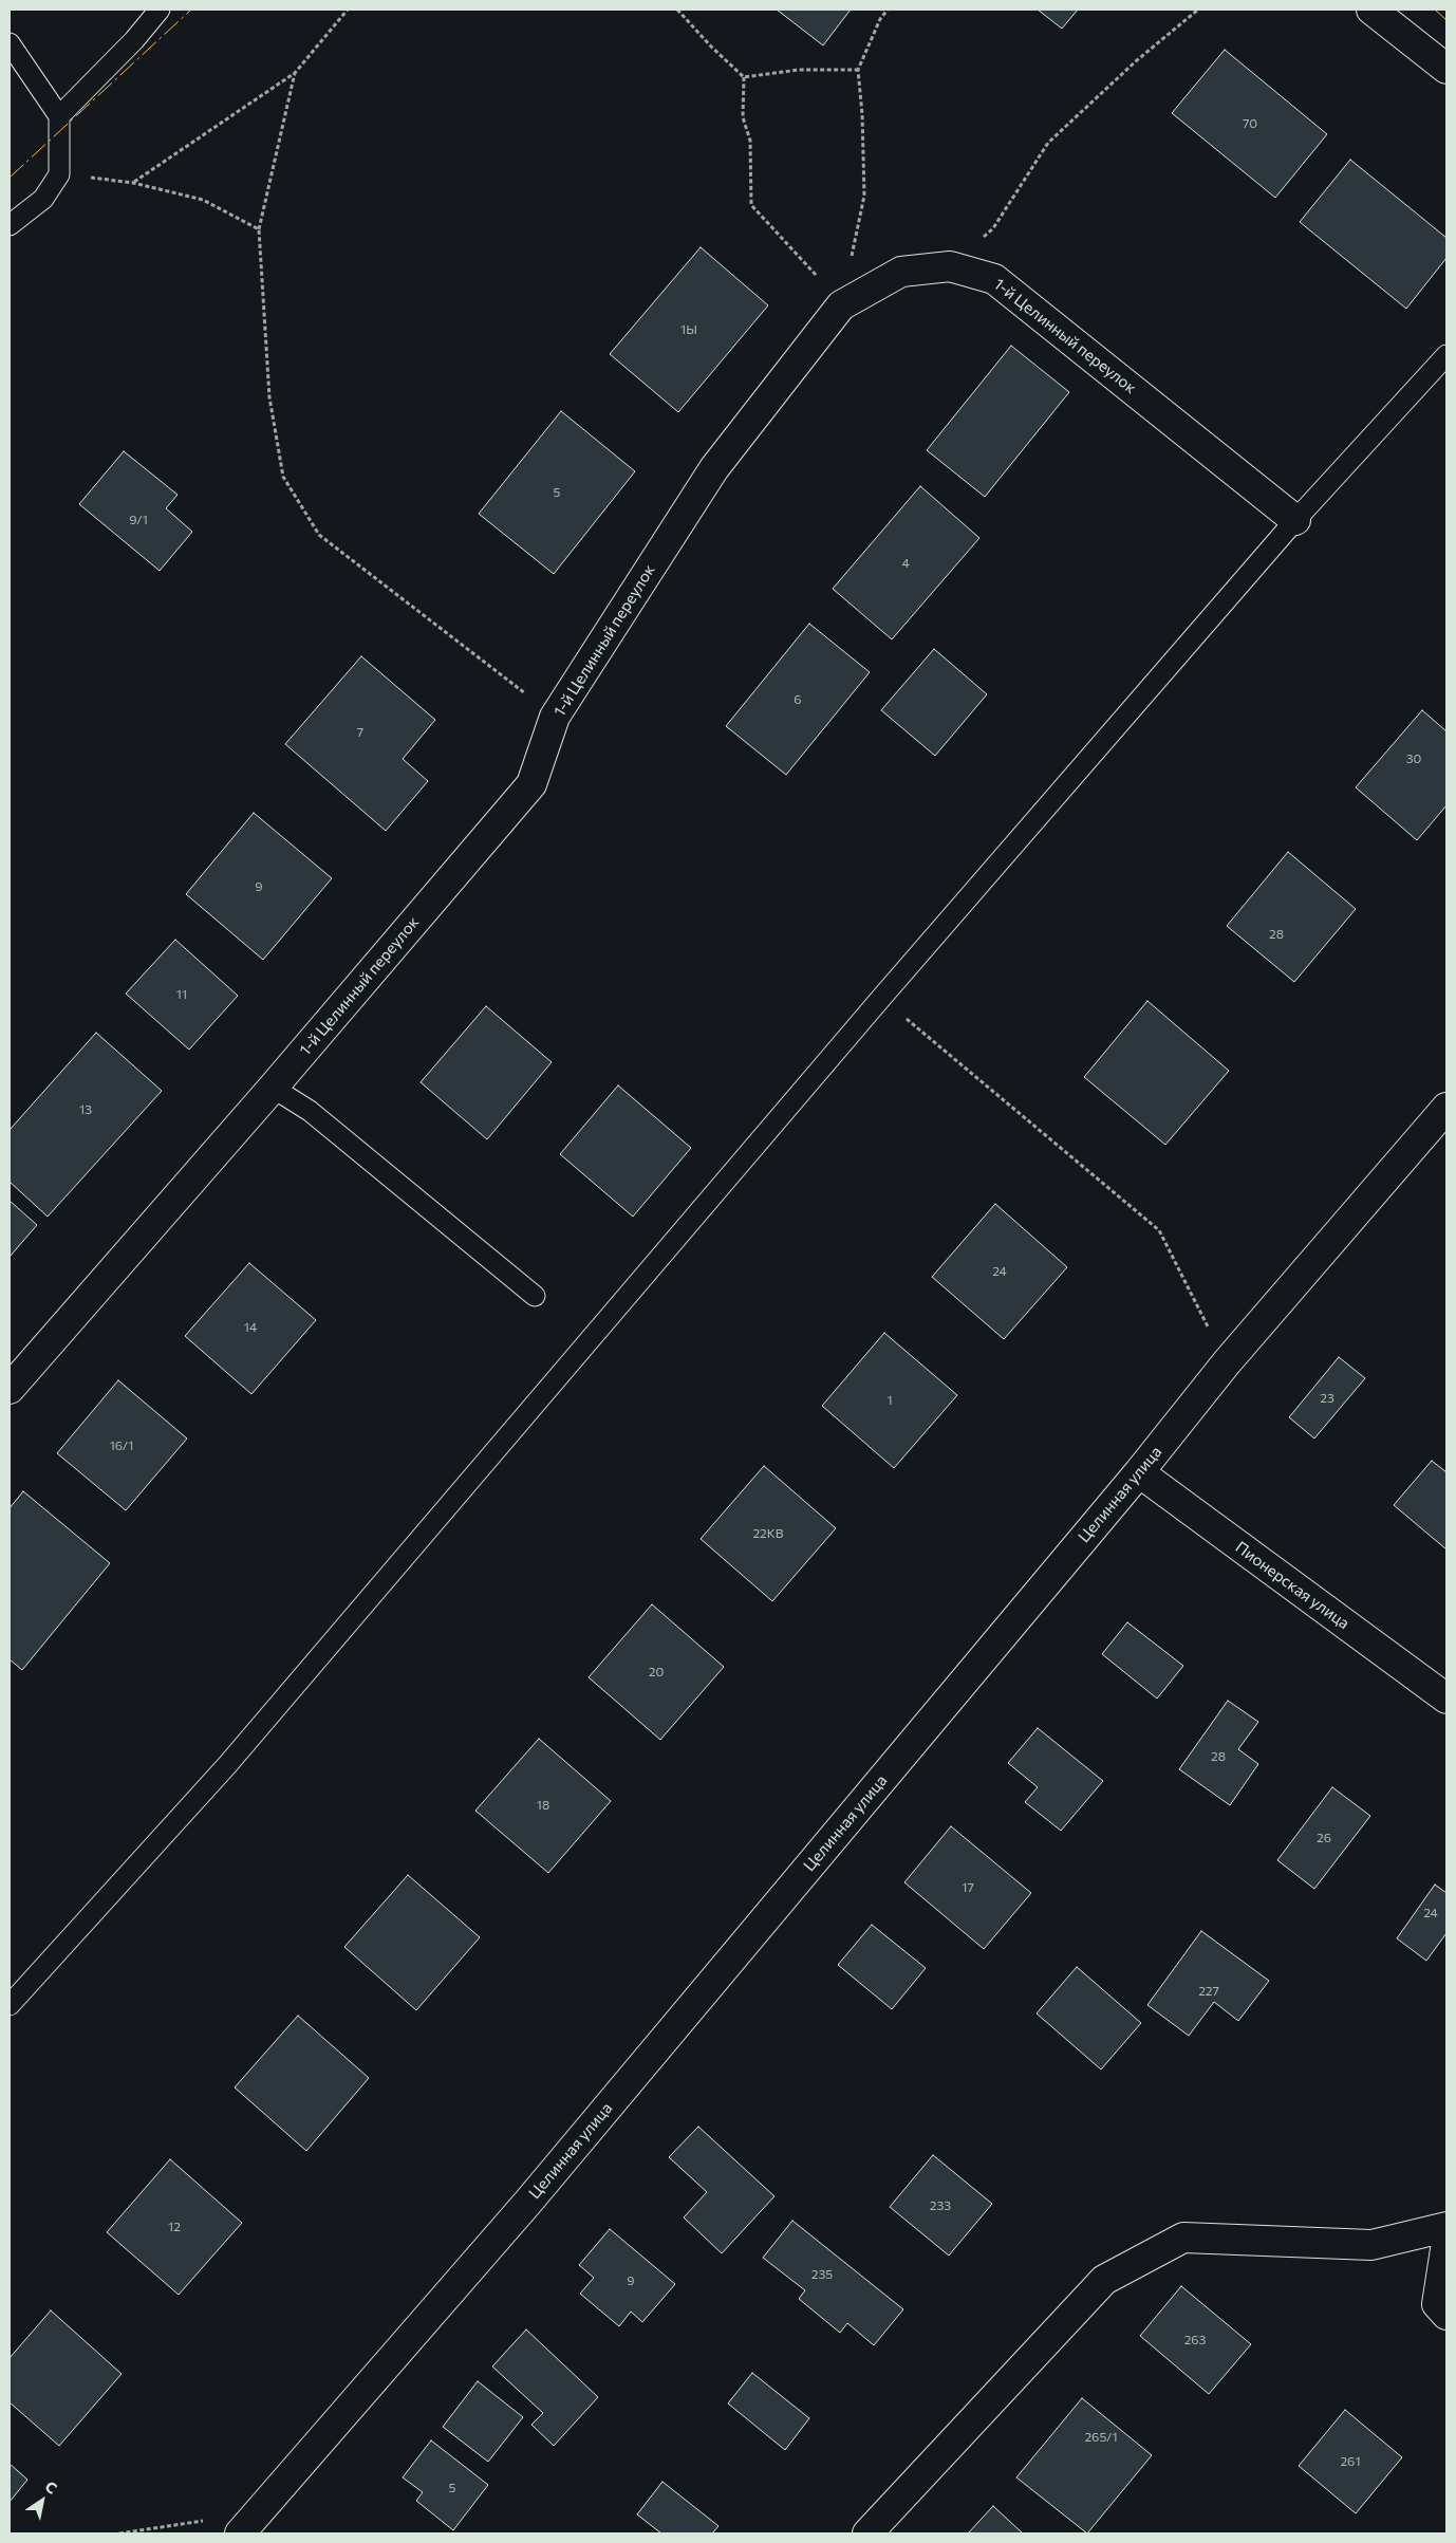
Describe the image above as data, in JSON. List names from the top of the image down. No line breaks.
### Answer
{"streets":{"street":["1-й Целинный переулок","Целинная улица","Пионерская улица"]},"crossings":[["Целинная улица","Пионерская улица"]],"house_numbers":["70","1Ы","5","9/1","4","6","7","30","9","28","11","13","24","14","23","1","16/1","22КВ","20","28","18","26","17","24","227","233","12","235","9","263","265/1","261","5"],"north":"top right"}
